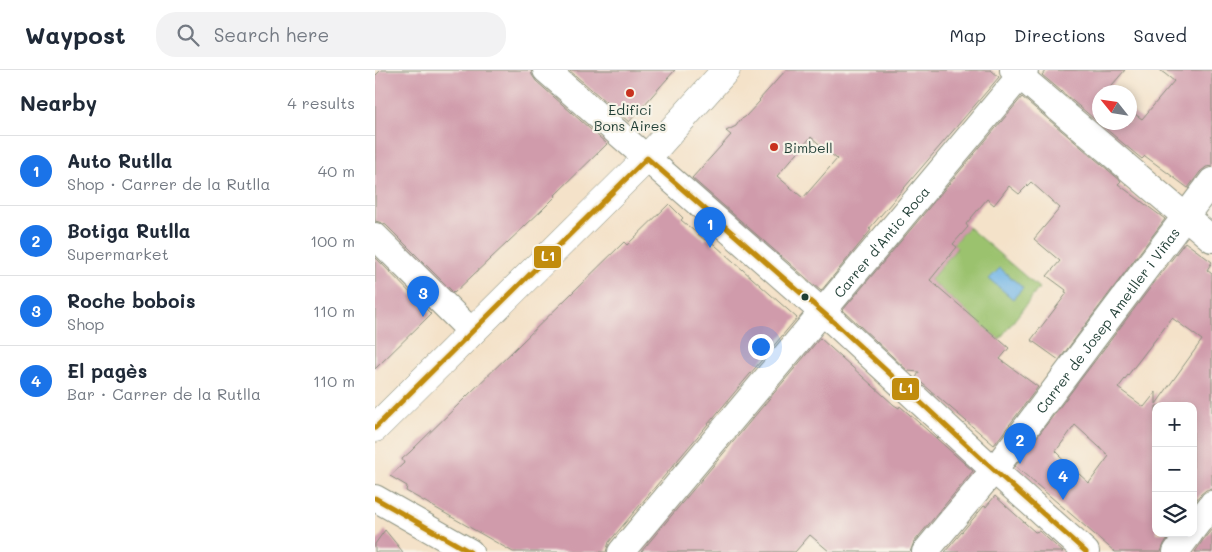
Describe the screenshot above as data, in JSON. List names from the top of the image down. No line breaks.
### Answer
{"streets":{"street":["Carrer d'Antic Roca","Carrer de Josep Ametller i Viñas"]},"places":["Edifici Bons Aires","Bimbell"],"lines":["transit line L1"],"north":"top left","page":{"header":"Waypost","search":"Search here","nav":["Map","Directions","Saved"],"heading":["Nearby","4 results"],"list":[{"mark":"1","name":"Auto Rutlla","note":"Shop · Carrer de la Rutlla","value":"40 m"},{"mark":"2","name":"Botiga Rutlla","note":"Supermarket","value":"100 m"},{"mark":"3","name":"Roche bobois","note":"Shop","value":"110 m"},{"mark":"4","name":"El pagès","note":"Bar · Carrer de la Rutlla","value":"110 m"}],"pins":["1","3","2","4"],"map_buttons":["+","−"]}}
